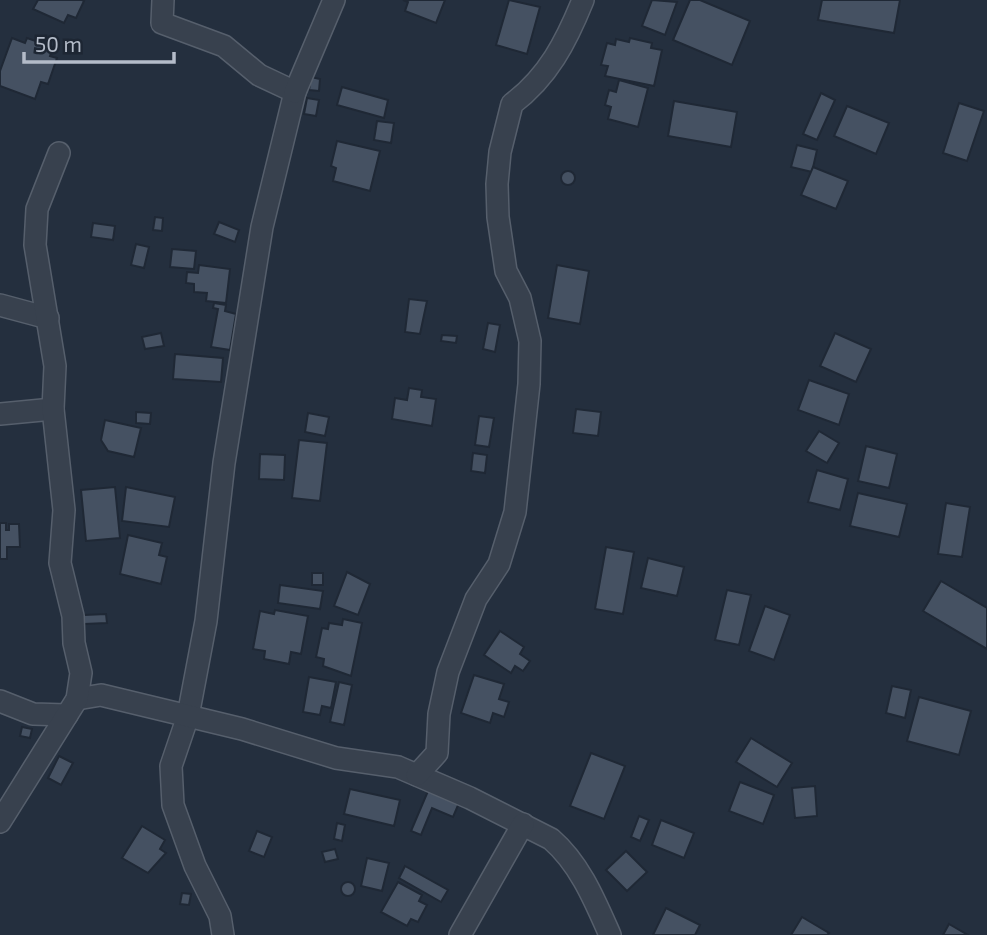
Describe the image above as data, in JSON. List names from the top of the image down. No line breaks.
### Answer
{"scale_bar":"50 m"}
